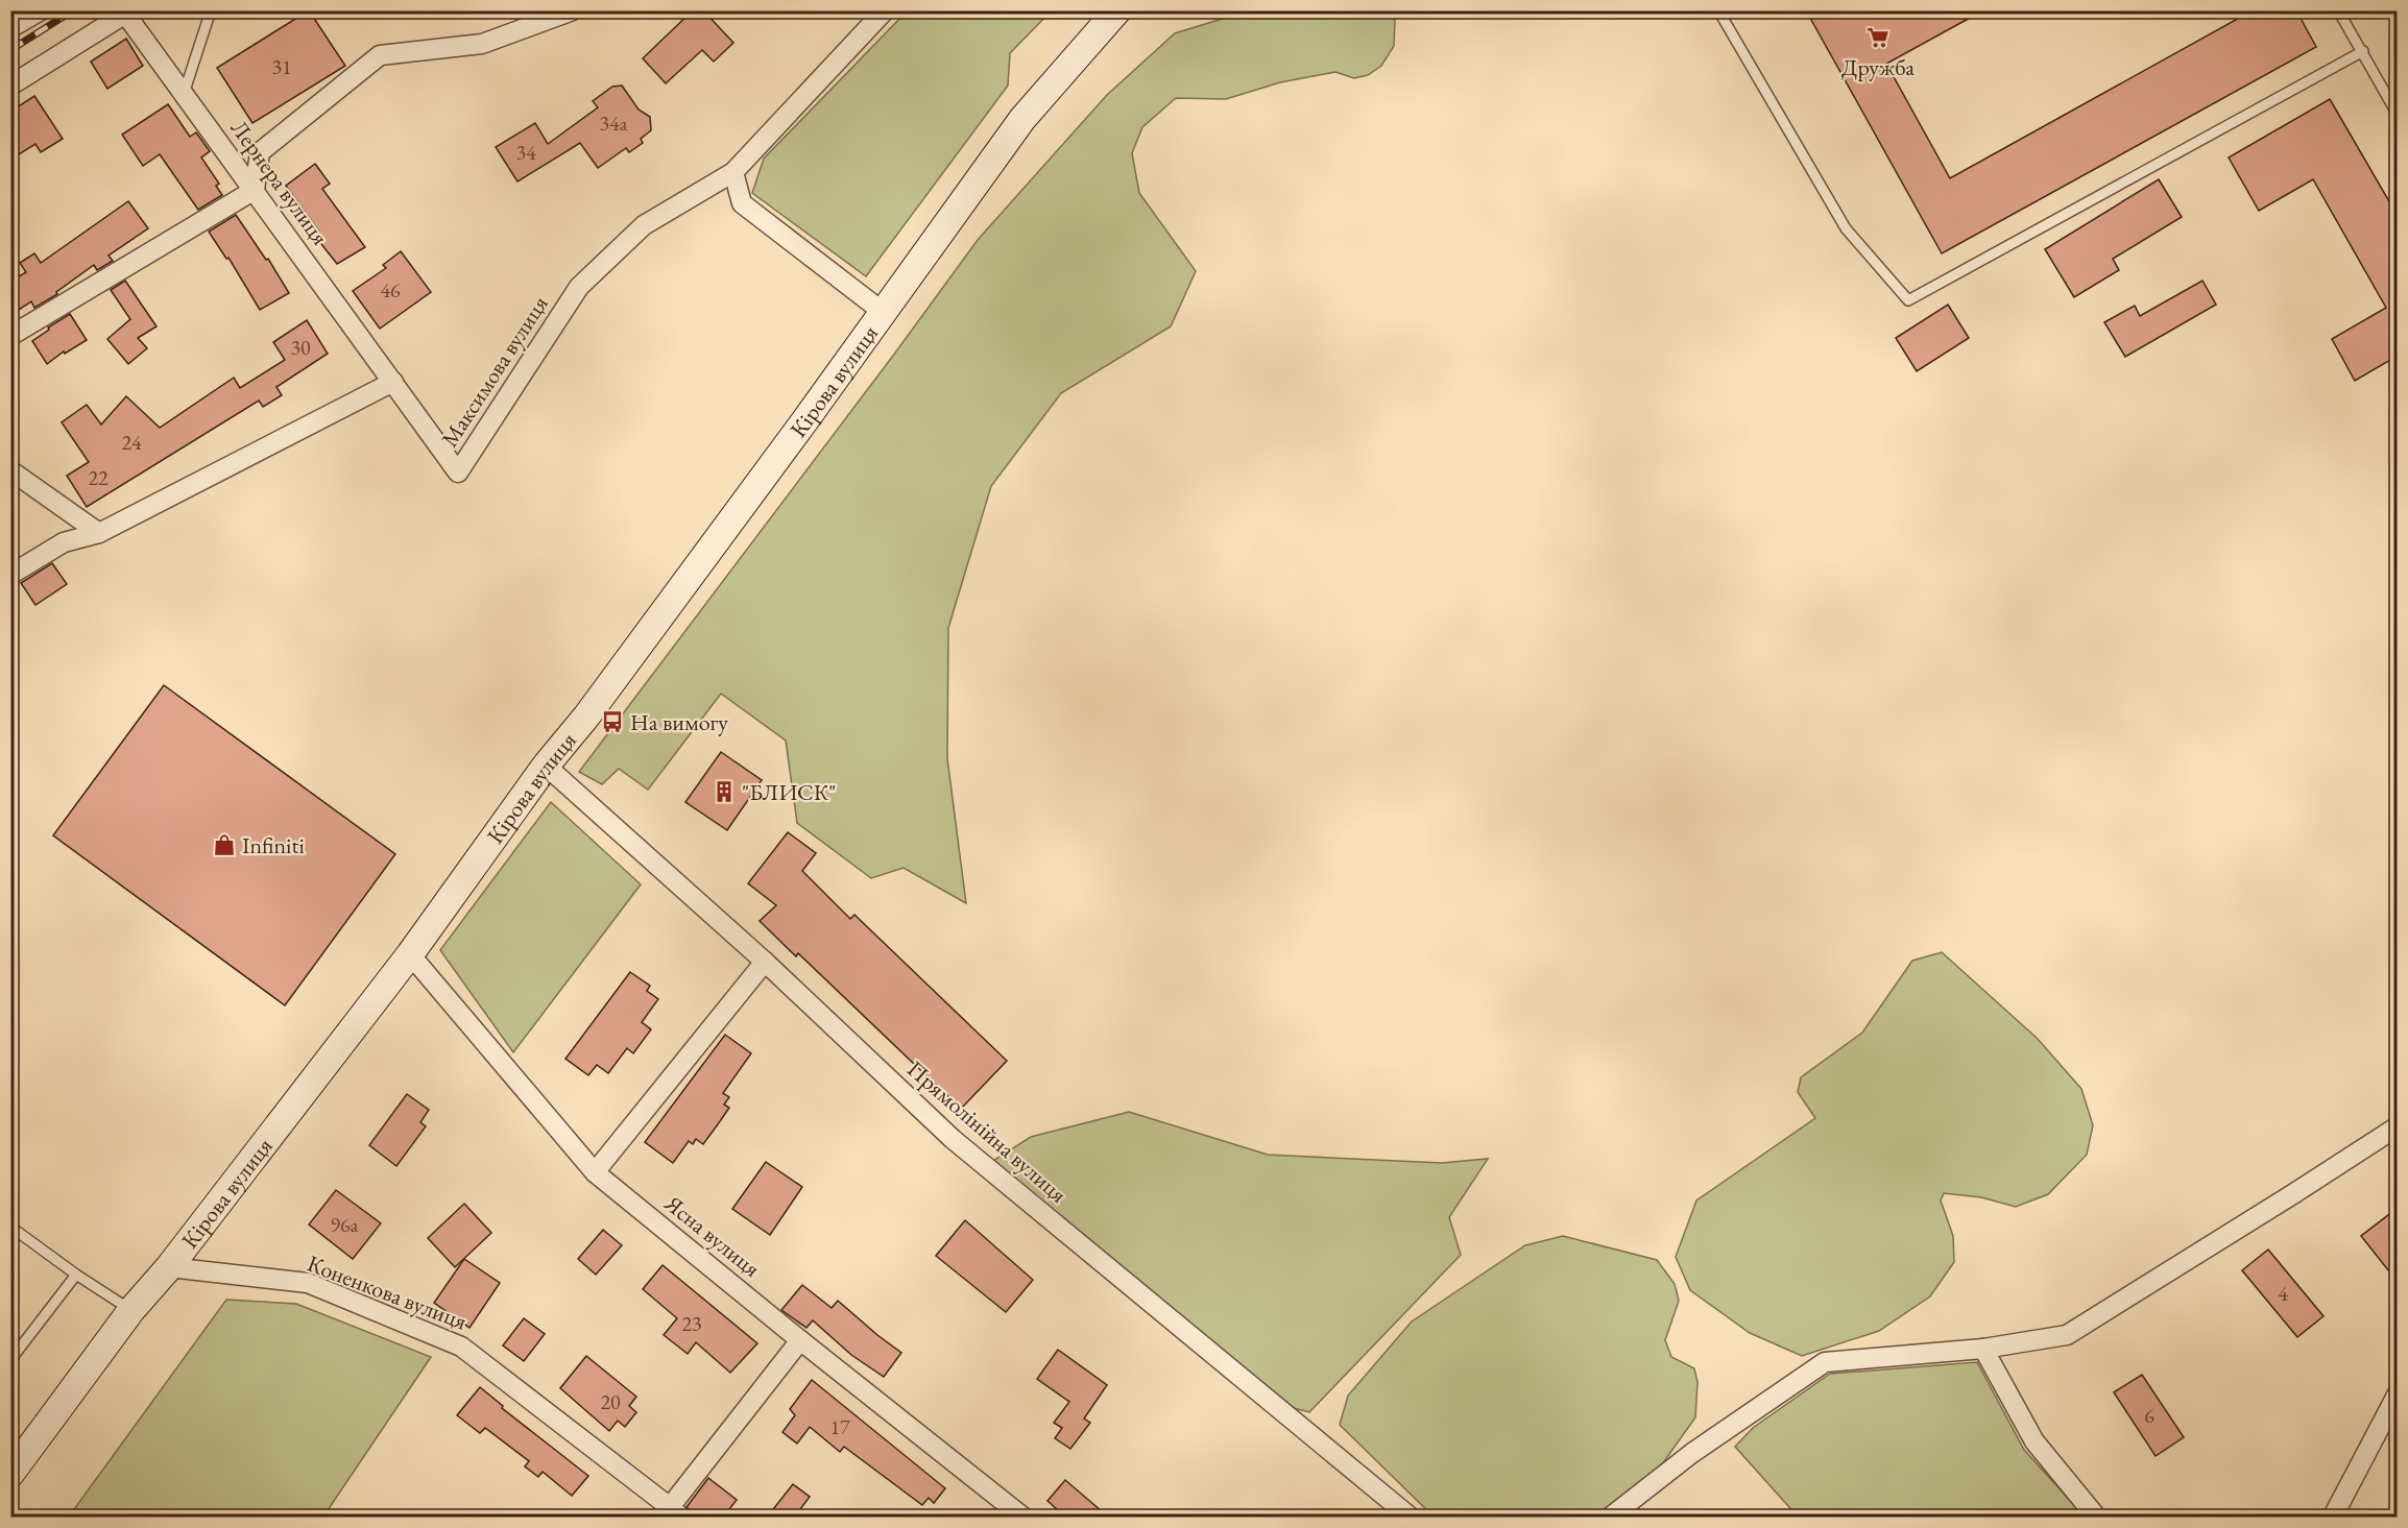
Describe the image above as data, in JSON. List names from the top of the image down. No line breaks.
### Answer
{"streets":{"main road":["Кірова вулиця"],"street":["Лернера вулиця","Максимова вулиця","Прямолінійна вулиця","Ясна вулиця","Коненкова вулиця"]},"crossings":[["Лернера вулиця","Максимова вулиця"],["Кірова вулиця","Прямолінійна вулиця"],["Кірова вулиця","Ясна вулиця"],["Кірова вулиця","Коненкова вулиця"]],"places":{"supermarket":["Дружба"],"bus stop":["На вимогу"],"building":["\"БЛИСК\""],"shop":["Infiniti"]},"house_numbers":["31","34а","34","46","30","24","22","96а","4","23","20","6","17"]}
